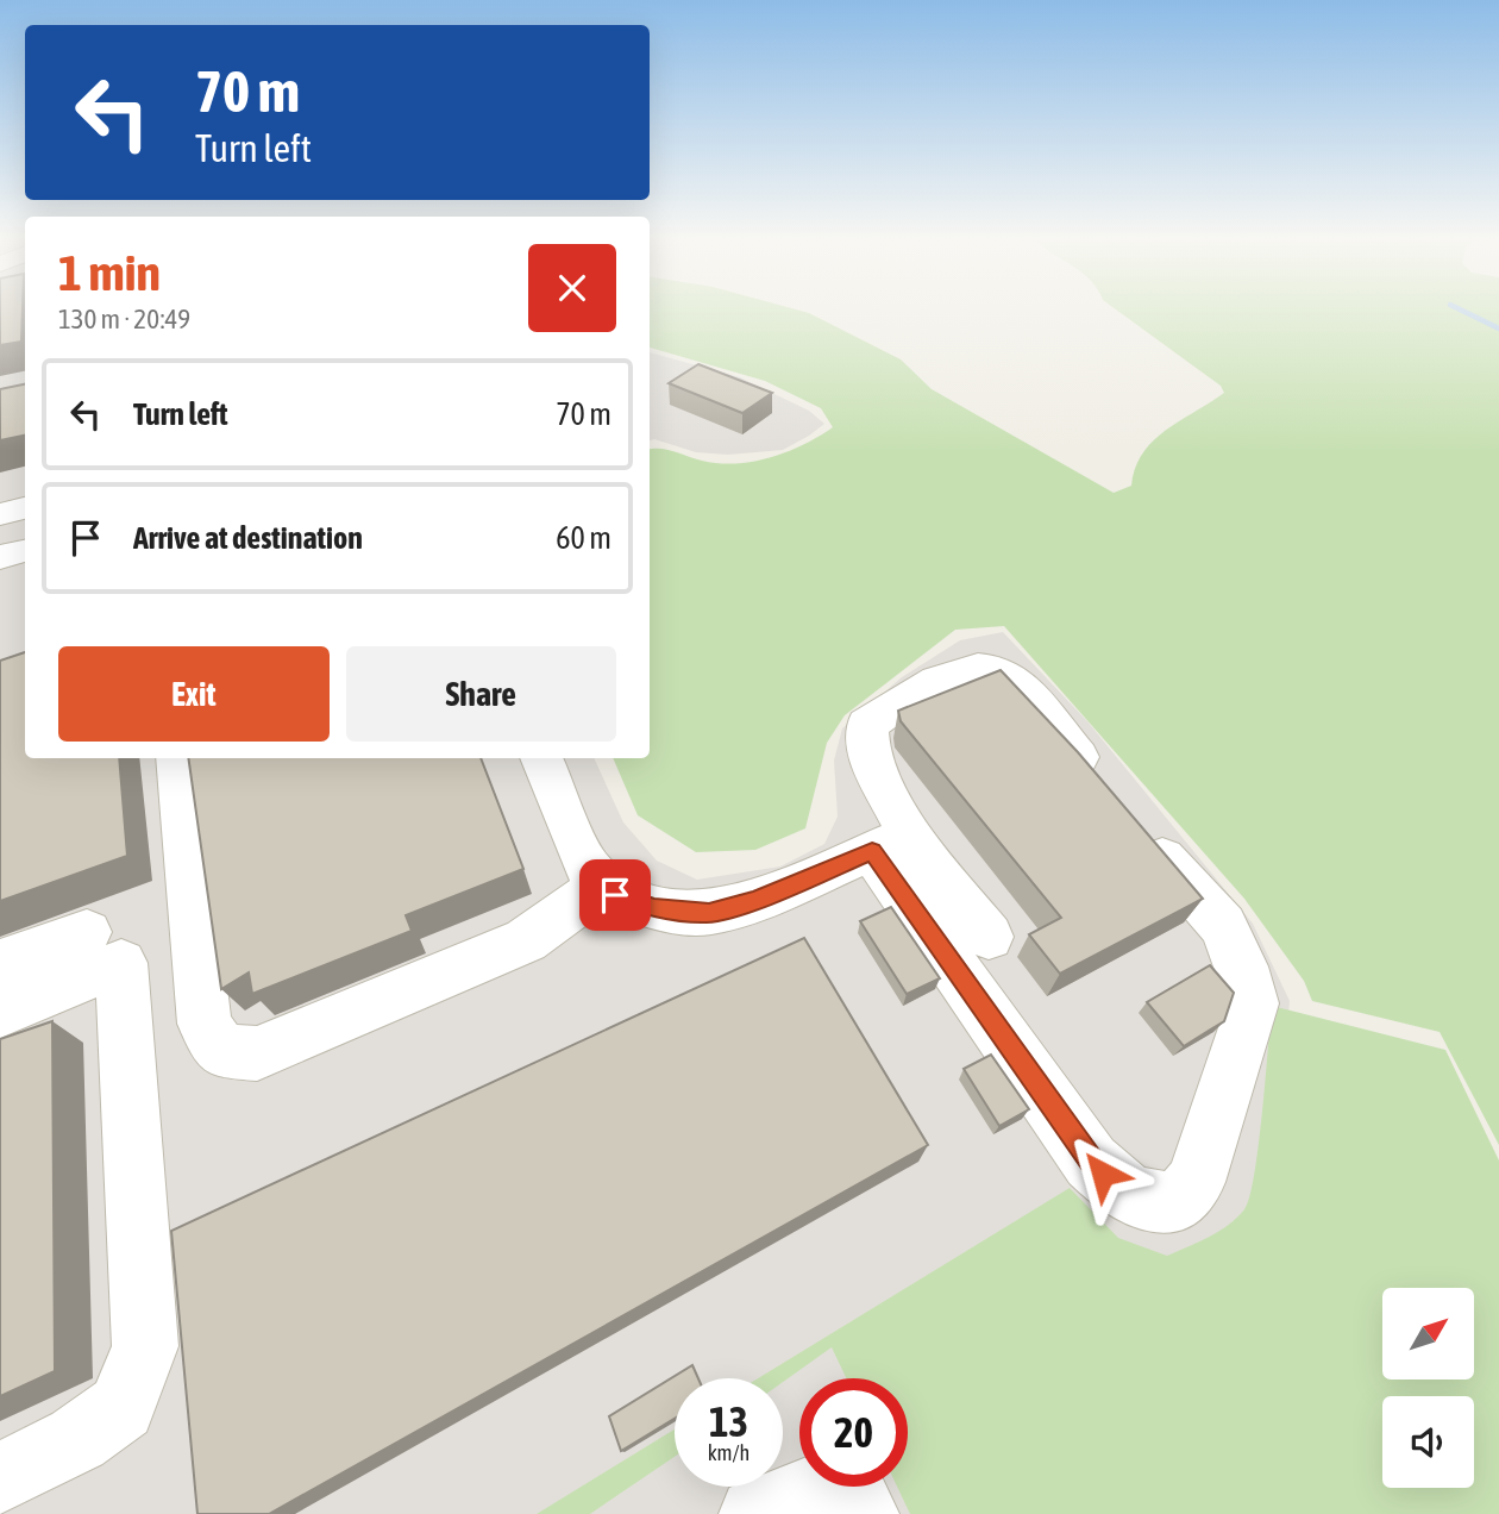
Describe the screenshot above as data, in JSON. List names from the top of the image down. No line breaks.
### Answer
{"north":"top right","page":{"turn":["70 m","Turn left"],"heading":["1 min","130 m · 20:49"],"list":[{"name":"Turn left","value":"70 m"},{"name":"Arrive at destination","value":"60 m"}],"buttons":["Exit","Share"],"speed":"13 km/h","limit":"20"}}
